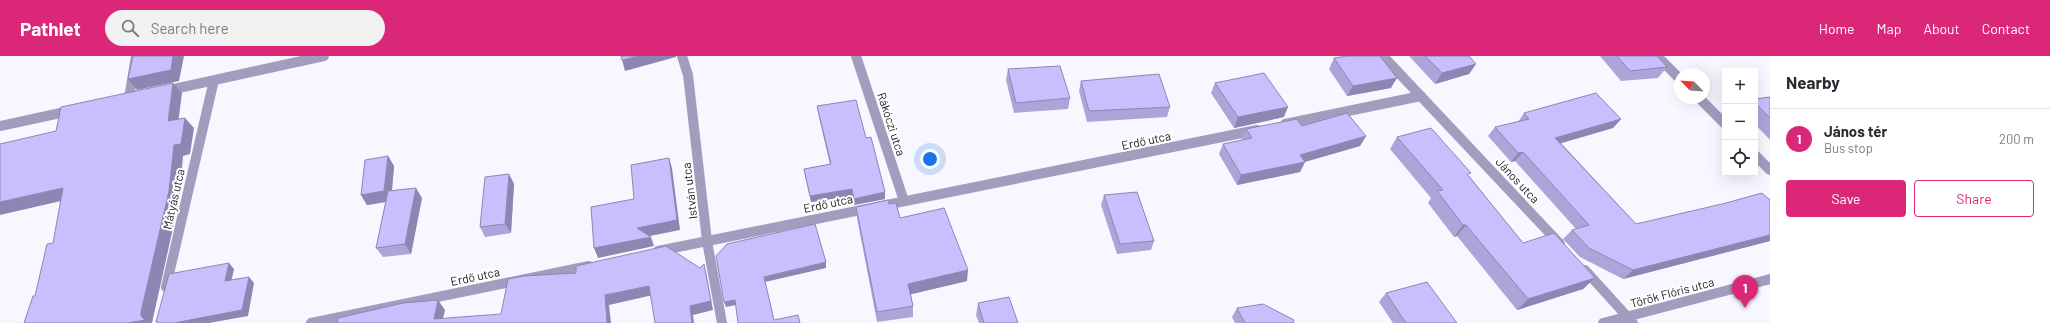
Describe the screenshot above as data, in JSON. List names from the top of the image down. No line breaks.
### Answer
{"streets":{"street":["Rákóczi utca","Erdő utca","János utca","István utca","Mátyás utca","Török Flóris utca"]},"crossings":[["Rákóczi utca","Erdő utca"],["Erdő utca","János utca"],["Erdő utca","István utca"]],"north":"top left","page":{"header":"Pathlet","search":"Search here","nav":["Home","Map","About","Contact"],"heading":"Nearby","map_buttons":["+","−"],"list":[{"mark":"1","name":"János tér","note":"Bus stop","value":"200 m"}],"buttons":["Save","Share"],"pins":"1"}}
